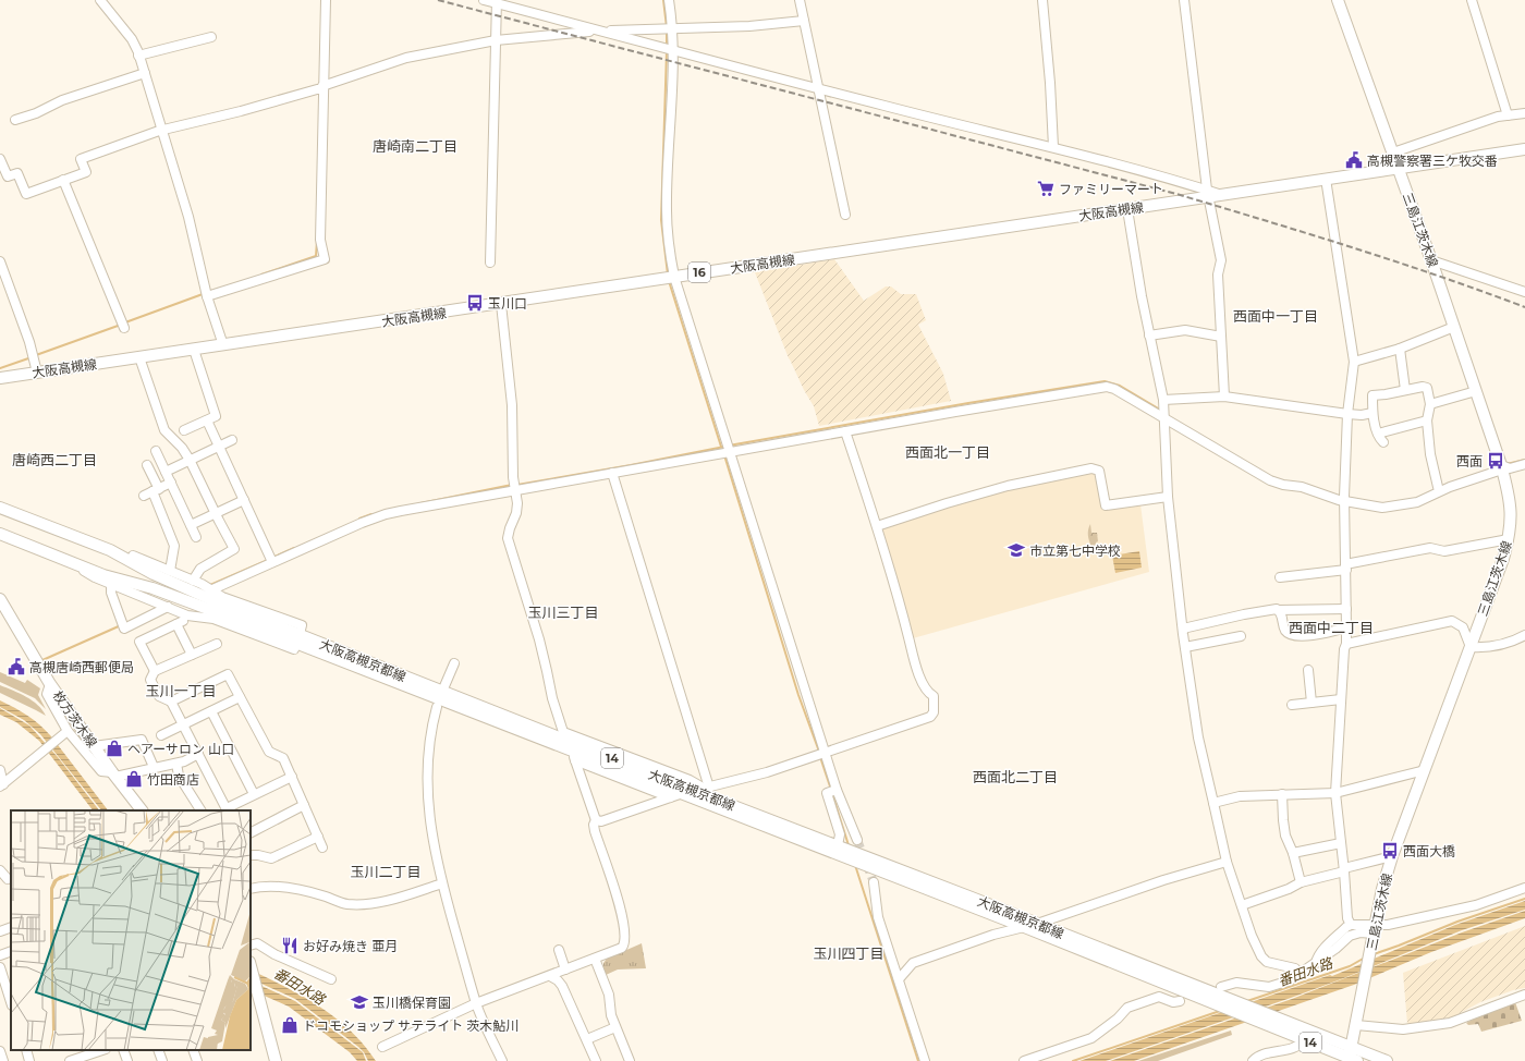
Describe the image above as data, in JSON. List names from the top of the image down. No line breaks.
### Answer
{"streets":{"main road":["大阪高槻線","三島江茨木線","16","大阪高槻京都線","枚方茨木線","14"]},"crossings":[["大阪高槻線","三島江茨木線"],["三島江茨木線","大阪高槻京都線"]],"districts":["唐崎南二丁目","西面中一丁目","西面北一丁目","唐崎西二丁目","玉川三丁目","西面中二丁目","玉川一丁目","西面北二丁目","玉川二丁目","玉川四丁目"],"water":["番田水路"],"places":{"public building":["高槻警察署三ケ牧交番","高槻唐崎西郵便局"],"supermarket":["ファミリーマート"],"bus stop":["玉川口","西面","西面大橋"],"school or university":["市立第七中学校","玉川橋保育園"],"shop":["ヘアーサロン 山口","竹田商店","ドコモショップ サテライト 茨木鮎川"],"restaurant":["お好み焼き 亜月"]}}
